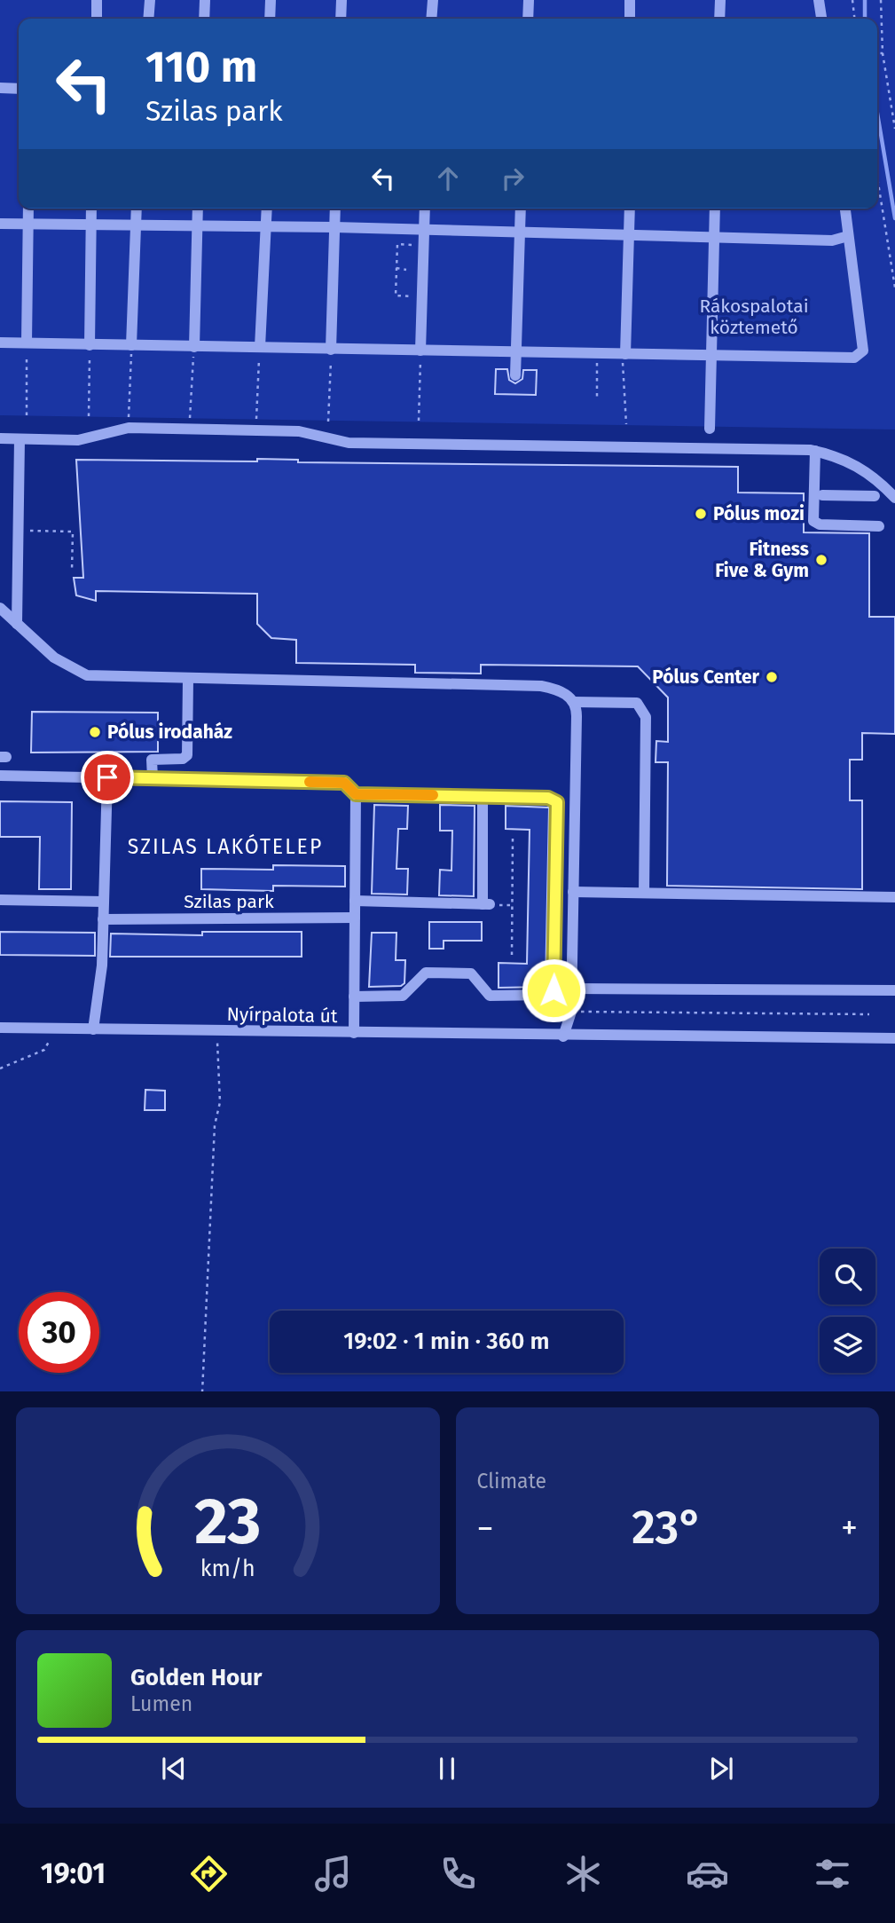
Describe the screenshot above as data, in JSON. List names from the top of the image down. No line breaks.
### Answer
{"streets":{"street":["Szilas park","Nyírpalota út"]},"districts":["SZILAS LAKÓTELEP"],"parks":["Rákospalotai köztemető"],"places":["Pólus mozi","Fitness Five & Gym","Pólus Center","Pólus irodaház"],"page":{"turn":["110 m","Szilas park"],"limit":"30","trip":"19:02 · 1 min · 360 m","tile":"Climate","heat":["−","23°","+"],"song":["Golden Hour","Lumen"],"tabs":"19:01","gauge":["23","km/h"]}}
